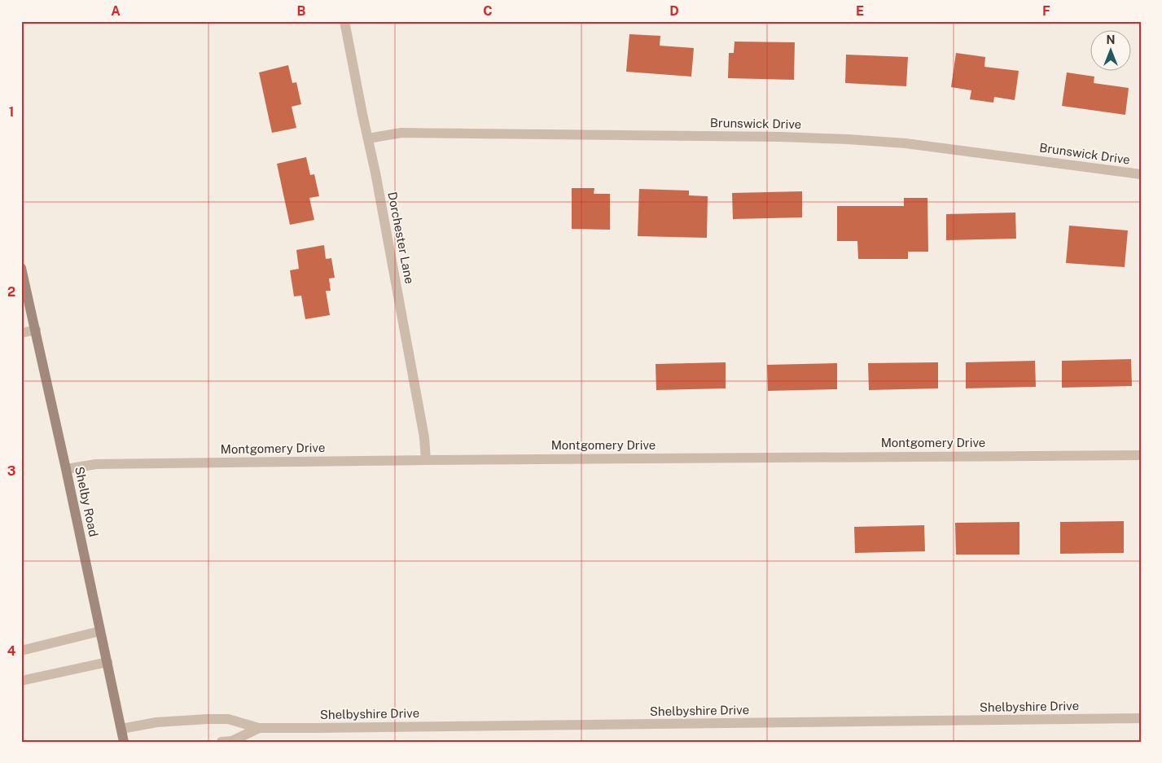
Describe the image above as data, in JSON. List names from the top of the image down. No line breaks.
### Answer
{"streets":{"street":["Brunswick Drive","Dorchester Lane","Montgomery Drive","Shelby Road","Shelbyshire Drive"]},"crossings":[["Brunswick Drive","Dorchester Lane"],["Dorchester Lane","Montgomery Drive"],["Montgomery Drive","Shelby Road"],["Shelby Road","Shelbyshire Drive"]],"north":"top","grid":{"columns":["A","B","C","D","E","F"],"rows":["1","2","3","4"]}}
